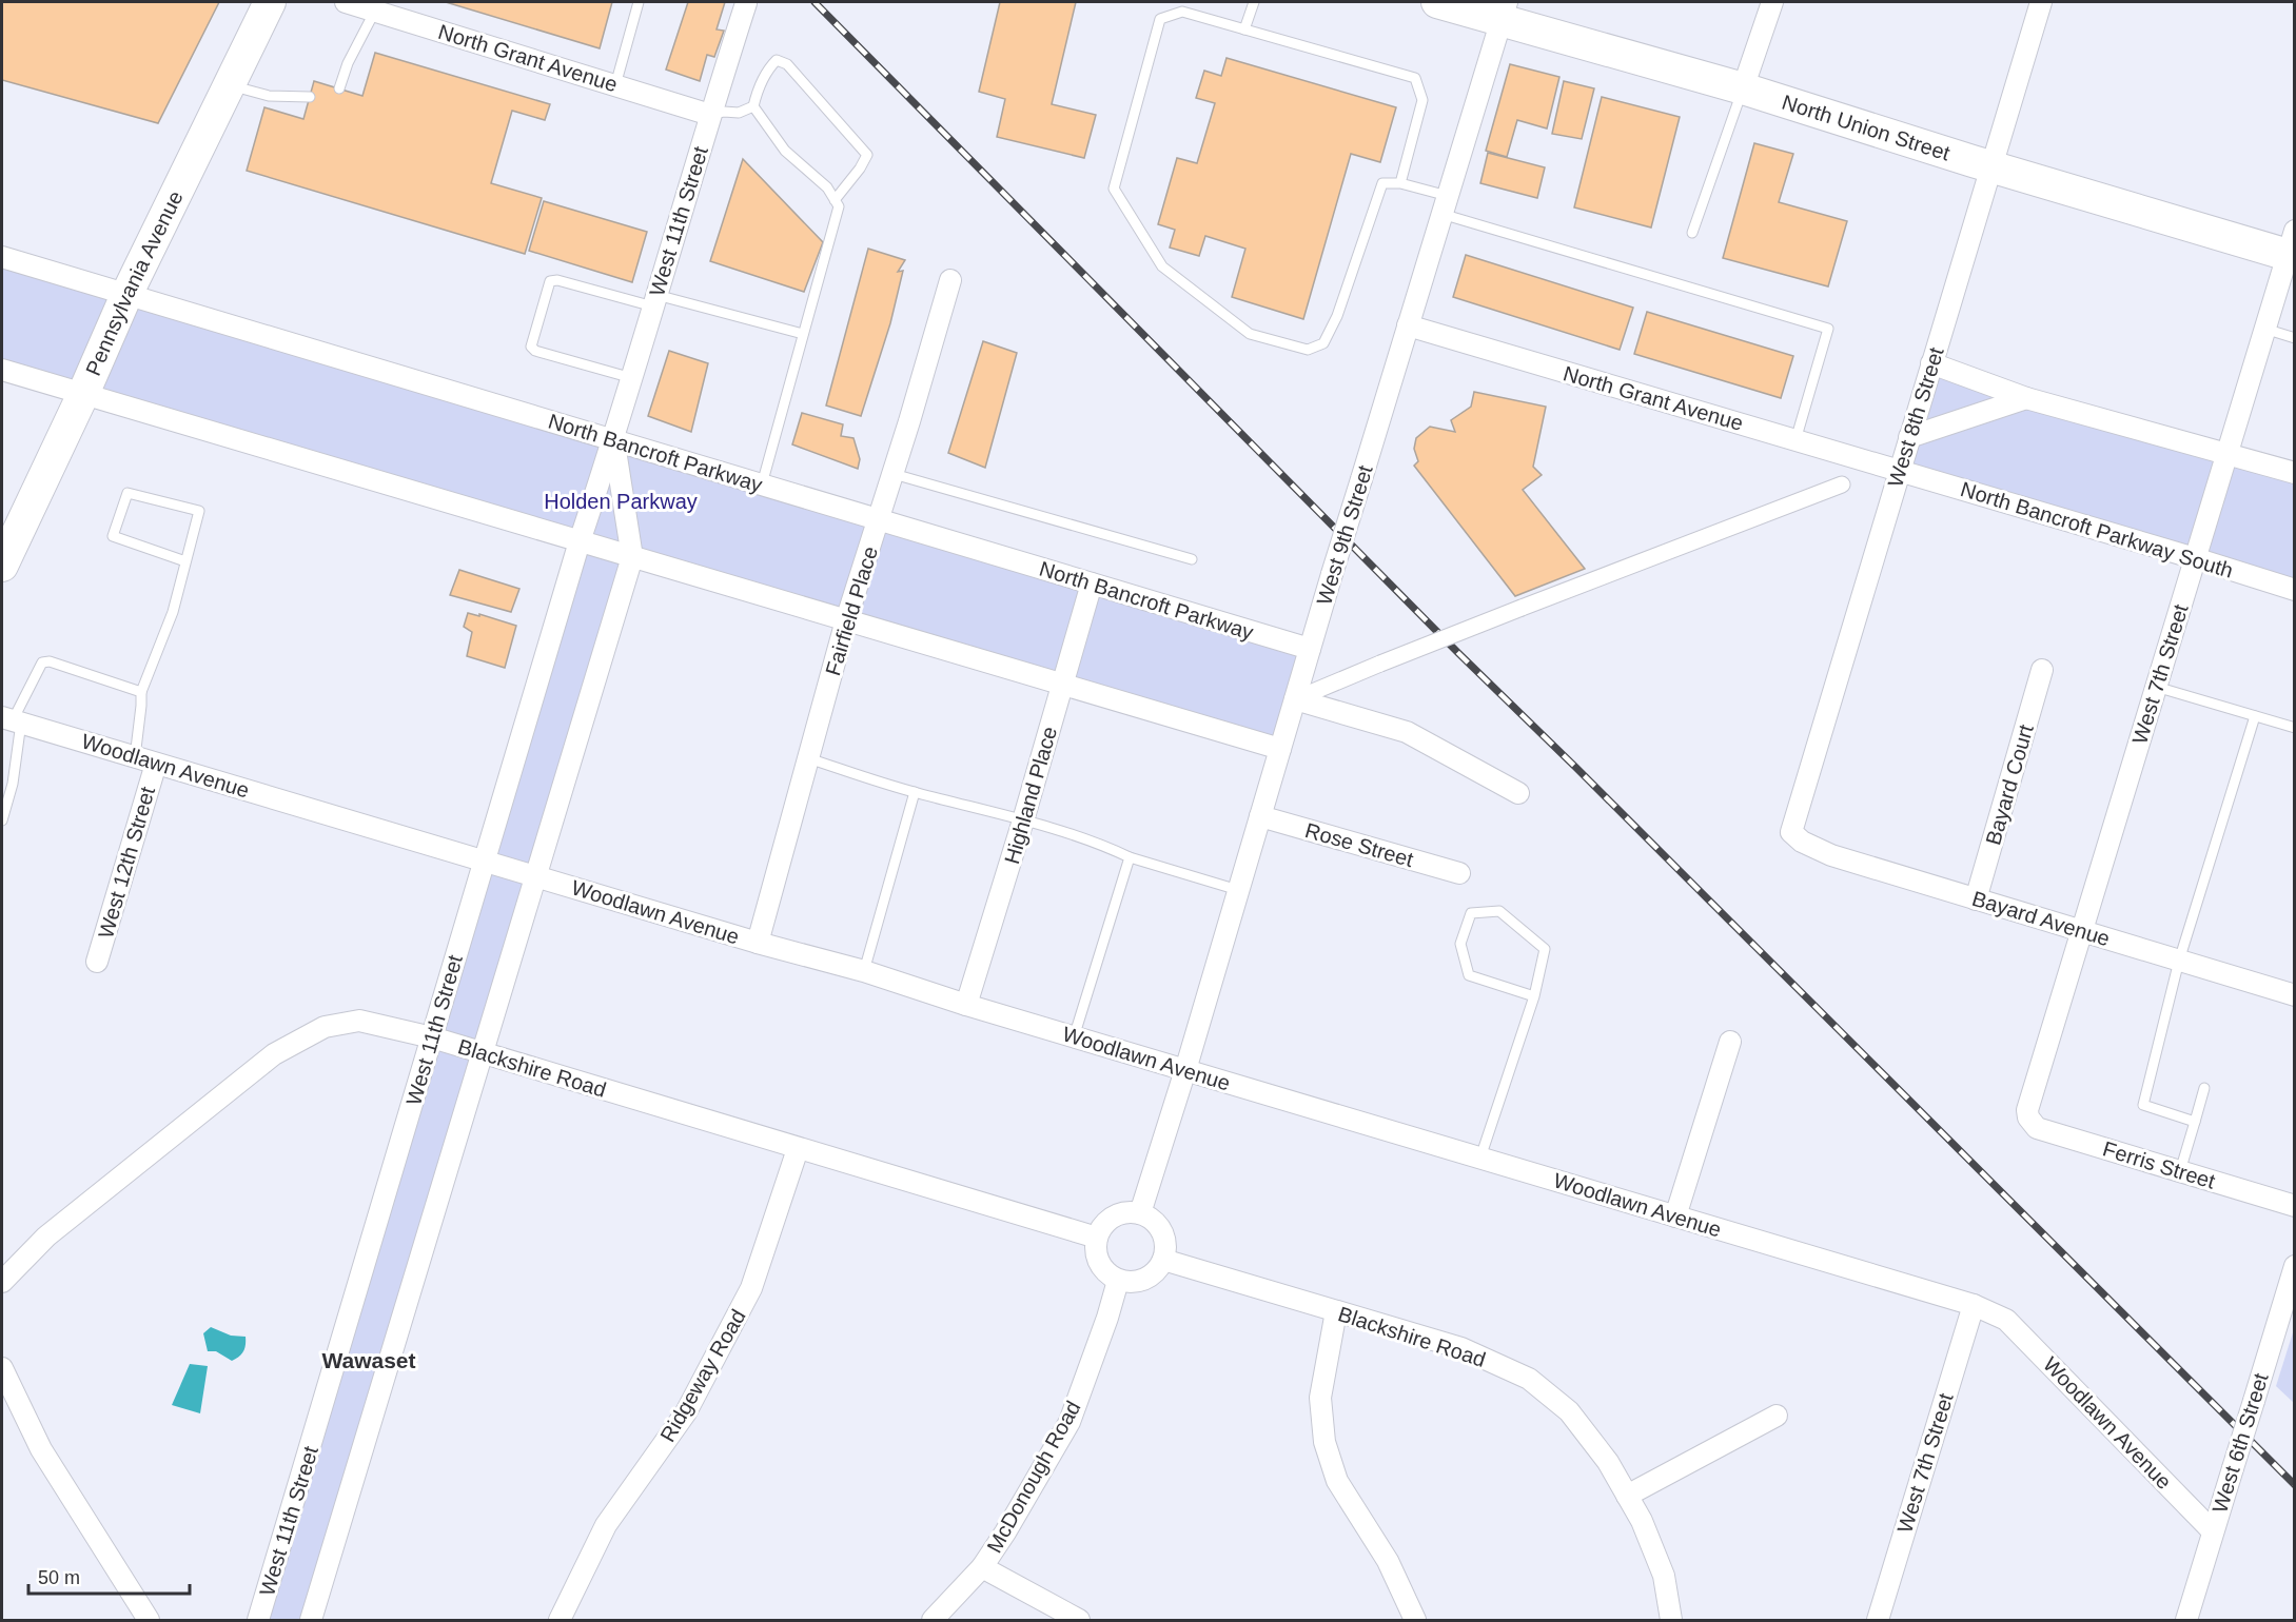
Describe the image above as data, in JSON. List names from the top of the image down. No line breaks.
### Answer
{"streets":{"main road":["North Union Street","Pennsylvania Avenue"],"street":["North Grant Avenue","West 11th Street","West 8th Street","North Bancroft Parkway","North Bancroft Parkway South","West 9th Street","Fairfield Place","West 7th Street","Woodlawn Avenue","Bayard Court","Highland Place","Rose Street","West 12th Street","Bayard Avenue","Blackshire Road","Ferris Street","Ridgeway Road","West 6th Street","McDonough Road"]},"crossings":[["North Grant Avenue","West 11th Street"],["North Grant Avenue","West 8th Street"],["North Grant Avenue","North Bancroft Parkway South"],["North Grant Avenue","West 9th Street"],["North Union Street","West 8th Street"],["North Union Street","West 9th Street"],["North Union Street","West 7th Street"],["West 11th Street","North Bancroft Parkway"],["West 11th Street","Woodlawn Avenue"],["West 11th Street","Blackshire Road"],["Pennsylvania Avenue","North Bancroft Parkway"],["West 8th Street","North Bancroft Parkway South"],["West 8th Street","Bayard Avenue"],["North Bancroft Parkway","West 9th Street"],["North Bancroft Parkway","Fairfield Place"],["North Bancroft Parkway","Highland Place"],["North Bancroft Parkway South","West 7th Street"],["West 9th Street","Woodlawn Avenue"],["West 9th Street","Rose Street"],["Fairfield Place","Woodlawn Avenue"],["West 7th Street","Woodlawn Avenue"],["West 7th Street","Bayard Avenue"],["West 7th Street","Ferris Street"],["Woodlawn Avenue","Highland Place"],["Woodlawn Avenue","West 12th Street"],["Woodlawn Avenue","West 6th Street"],["Bayard Court","Bayard Avenue"],["Blackshire Road","Ridgeway Road"],["Blackshire Road","McDonough Road"]],"districts":["Wawaset"],"parks":["Holden Parkway"],"scale_bar":"50 m"}
